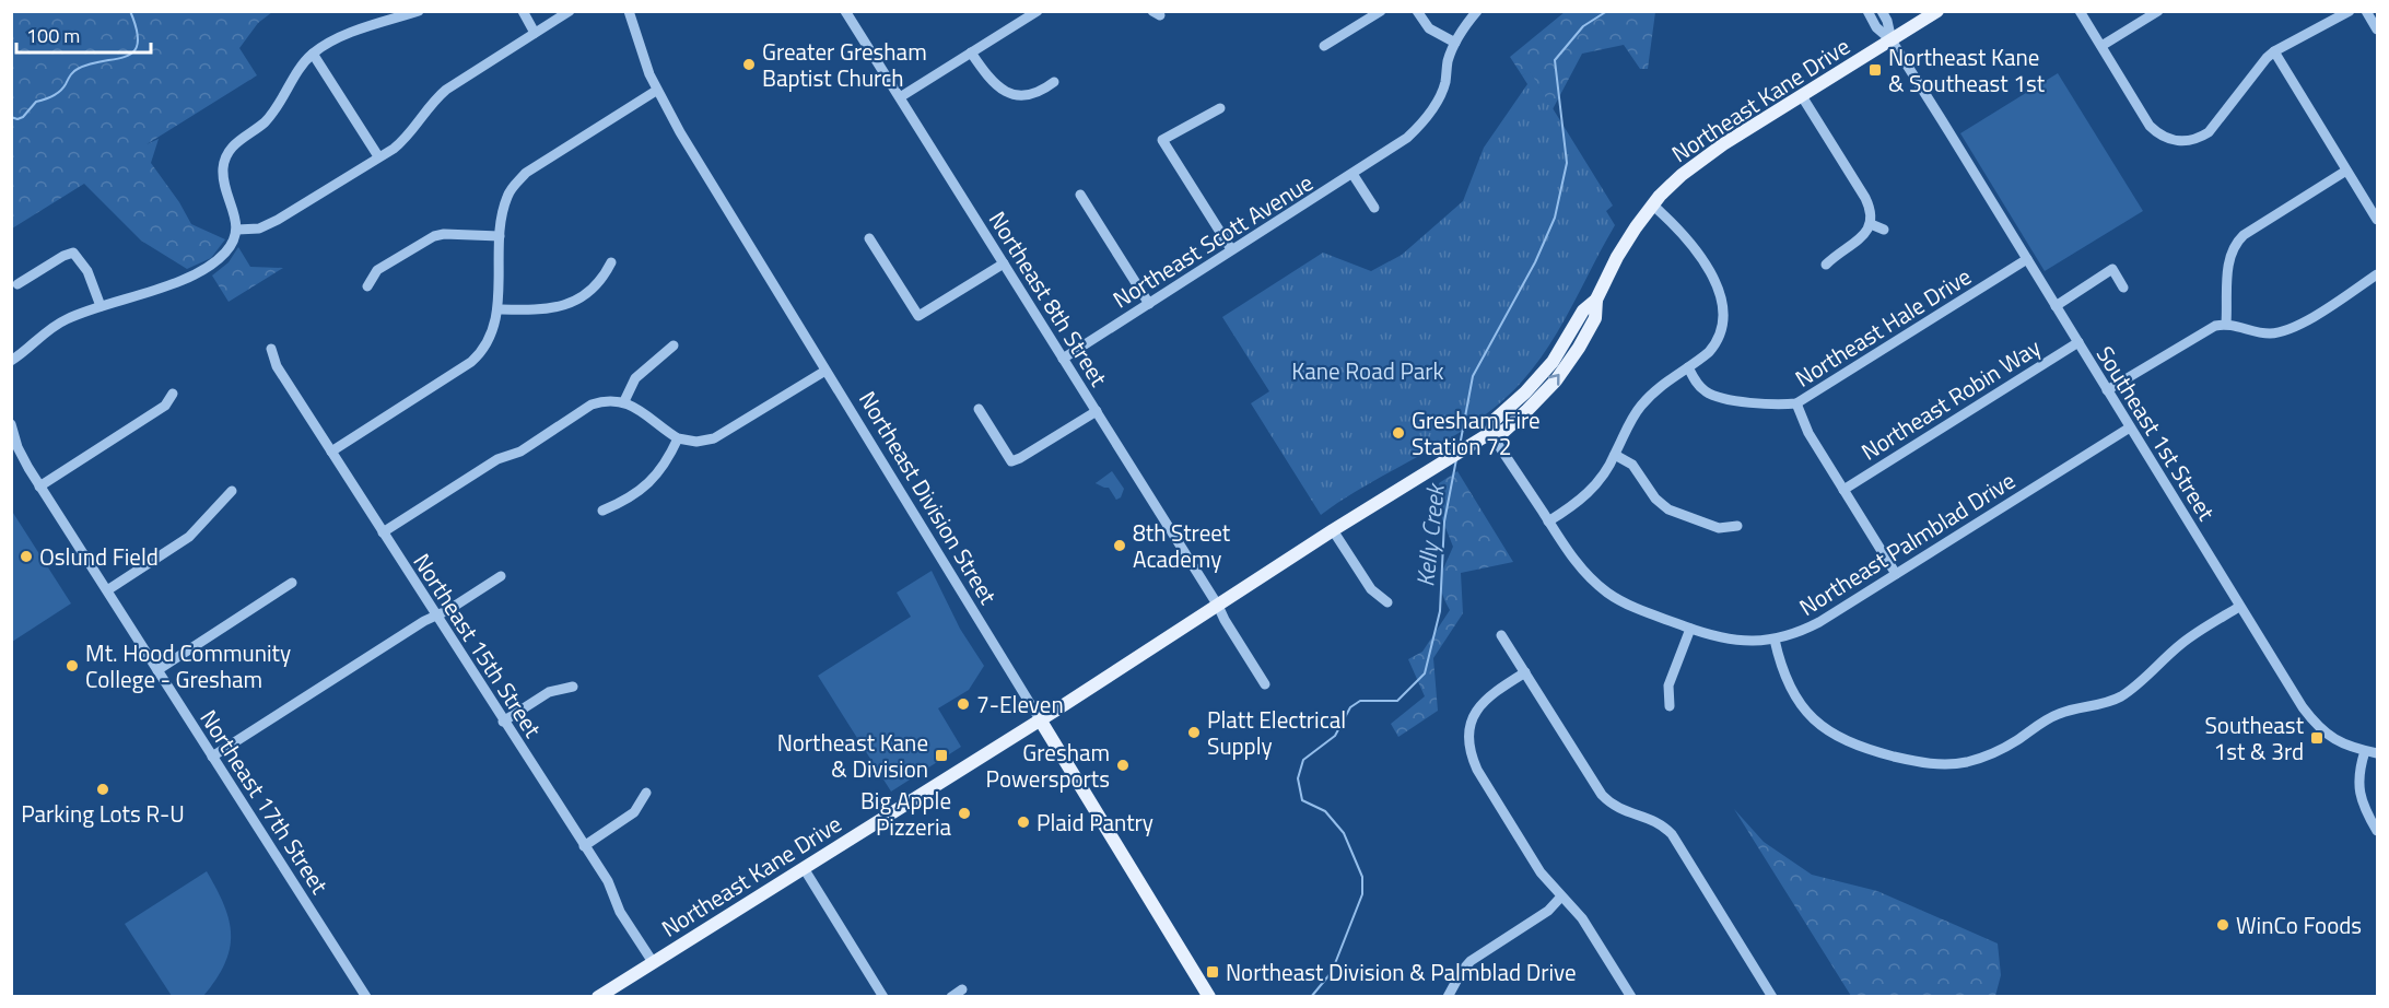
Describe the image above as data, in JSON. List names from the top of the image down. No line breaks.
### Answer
{"streets":{"main road":["Northeast Kane Drive","Northeast Division Street"],"street":["Northeast Scott Avenue","Northeast 8th Street","Northeast Hale Drive","Northeast Robin Way","Southeast 1st Street","Northeast Palmblad Drive","Northeast 15th Street","Northeast 17th Street"]},"crossings":[["Northeast Kane Drive","Northeast 8th Street"],["Northeast Kane Drive","Southeast 1st Street"],["Northeast Kane Drive","Northeast Division Street"],["Northeast Kane Drive","Northeast Palmblad Drive"],["Northeast Kane Drive","Northeast 15th Street"],["Northeast Scott Avenue","Northeast 8th Street"],["Northeast Hale Drive","Southeast 1st Street"],["Northeast Robin Way","Southeast 1st Street"],["Southeast 1st Street","Northeast Palmblad Drive"]],"water":["Kelly Creek"],"parks":["Kane Road Park"],"places":{"other":["Greater Gresham Baptist Church","Gresham Fire Station 72","8th Street Academy","Oslund Field","Mt. Hood Community College - Gresham","7-Eleven","Platt Electrical Supply","Gresham Powersports","Parking Lots R-U","Big Apple Pizzeria","Plaid Pantry","WinCo Foods"],"transit":["Northeast Kane & Southeast 1st","Southeast 1st & 3rd","Northeast Kane & Division","Northeast Division & Palmblad Drive"]},"scale_bar":"100 m"}
